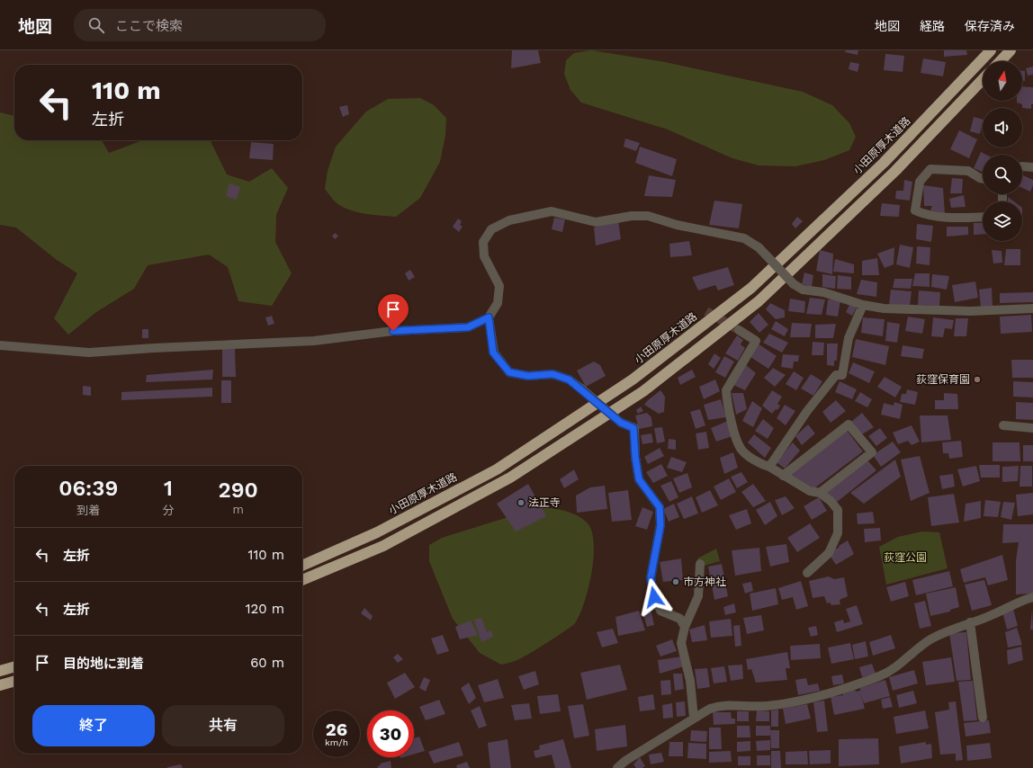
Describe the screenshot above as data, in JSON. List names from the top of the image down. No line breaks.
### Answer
{"streets":{"highway":["小田原厚木道路"]},"parks":["荻窪公園"],"places":["荻窪保育園","法正寺","市方神社"],"north":"top","page":{"header":"地図","search":"ここで検索","nav":["地図","経路","保存済み"],"turn":["110 m","左折"],"eta":["06:39","到着","1","分","290","m"],"list":[{"name":"左折","value":"110 m"},{"name":"左折","value":"120 m"},{"name":"目的地に到着","value":"60 m"}],"buttons":["終了","共有"],"speed":"26 km/h","limit":"30"}}
